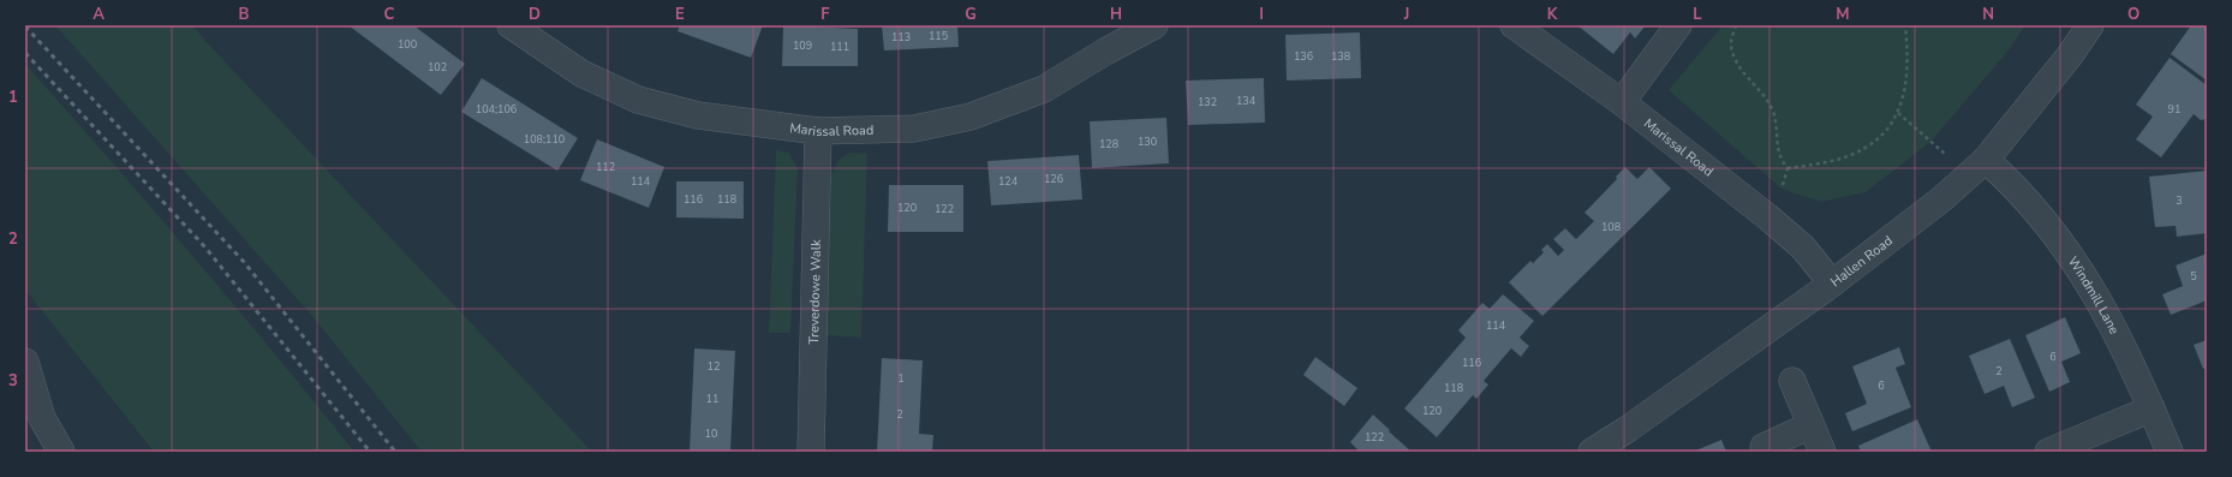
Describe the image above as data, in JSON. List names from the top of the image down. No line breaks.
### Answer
{"streets":{"street":["Marissal Road","Hallen Road","Treverdowe Walk","Windmill Lane"]},"crossings":[["Marissal Road","Hallen Road"],["Marissal Road","Treverdowe Walk"],["Hallen Road","Windmill Lane"]],"house_numbers":["115","113","100","109","111","136","138","102","134","132","104;106","91","108;110","130","128","112","126","114","124","116","118","3","120","122","108","5","114","6","116","12","2","1","6","118","11","120","2","10","122"],"grid":{"columns":["A","B","C","D","E","F","G","H","I","J","K","L","M","N","O"],"rows":["1","2","3"]}}
